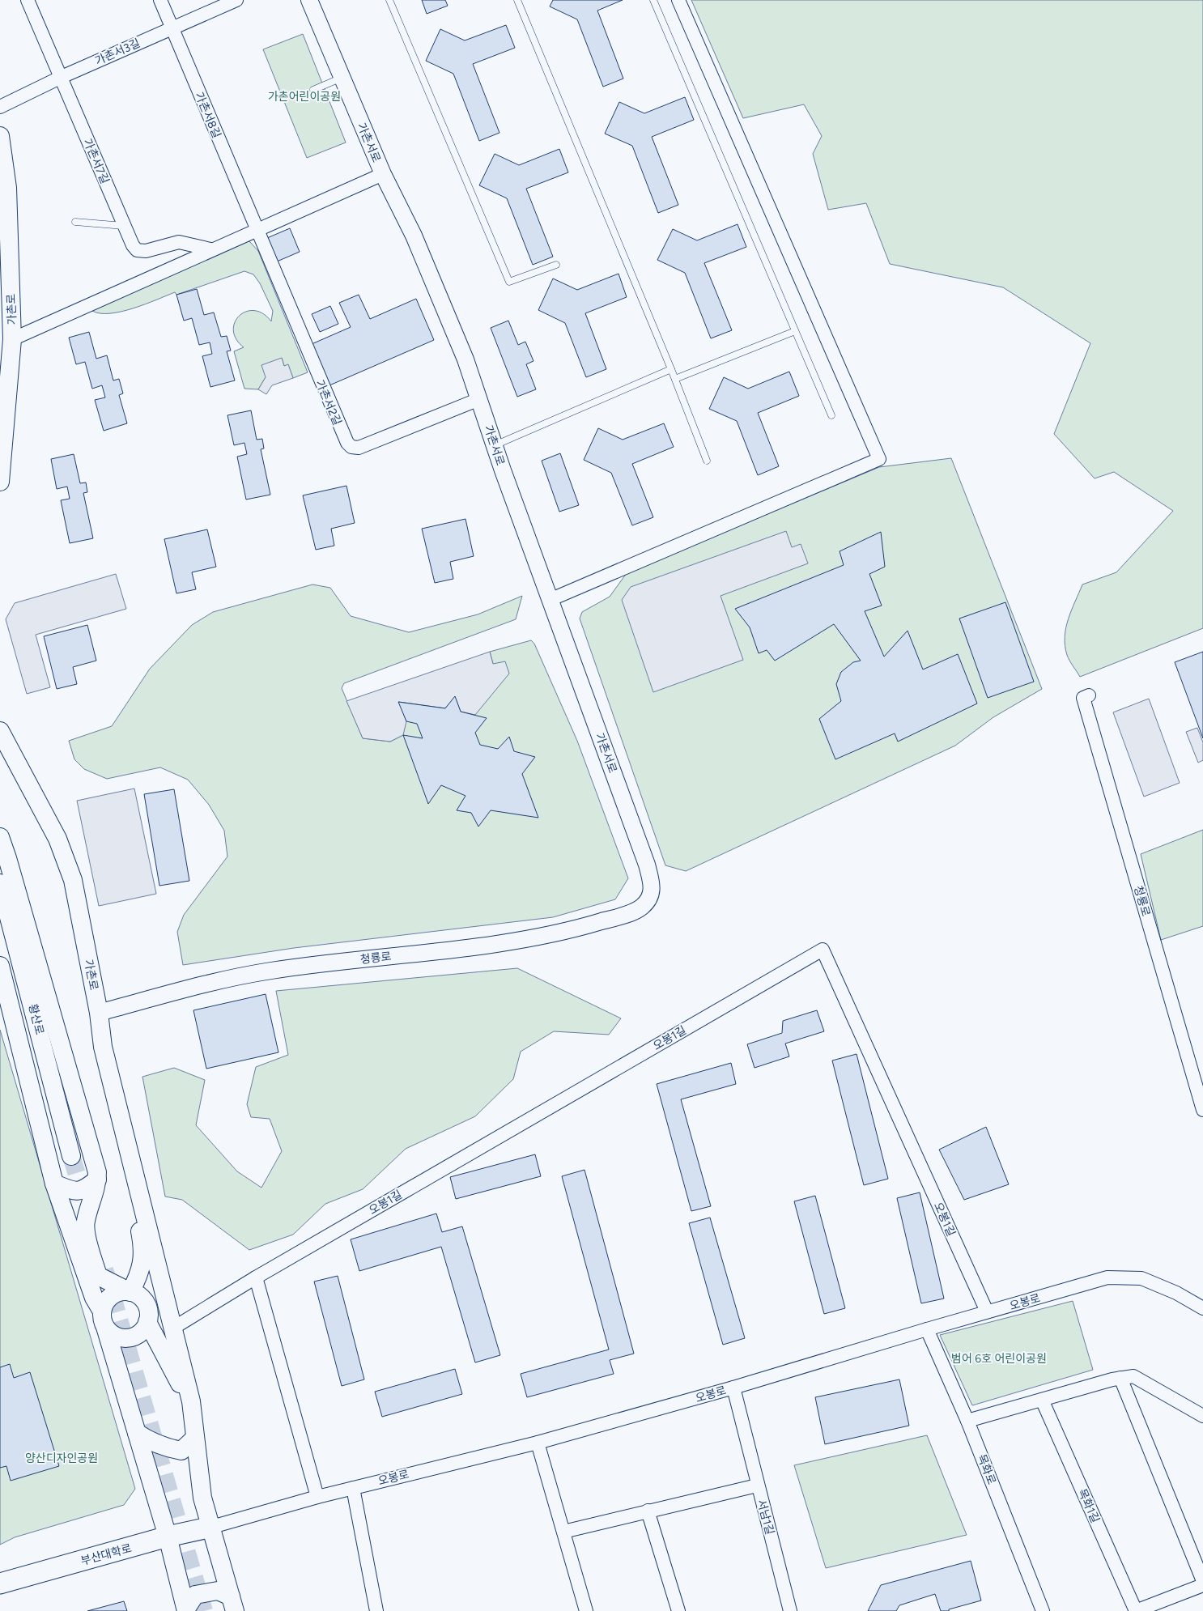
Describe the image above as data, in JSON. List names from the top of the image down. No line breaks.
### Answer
{"streets":{"main road":["가촌로","황산로","부산대학로"],"street":["가촌서3길","가촌서8길","가촌서로","가촌서7길","가촌서2길","청룡로","오봉1길","오봉로","목화로","목화1길","서남1길"]},"crossings":[["가촌서3길","가촌서8길"],["가촌서3길","가촌서7길"],["가촌서8길","가촌서2길"],["가촌서로","가촌서2길"],["가촌서로","청룡로"],["가촌로","청룡로"],["가촌로","오봉1길"],["가촌로","오봉로"],["가촌로","부산대학로"],["오봉1길","오봉로"],["오봉로","목화로"],["오봉로","부산대학로"]],"parks":["가촌어린이공원","범어 6호 어린이공원","양산디자인공원"]}
